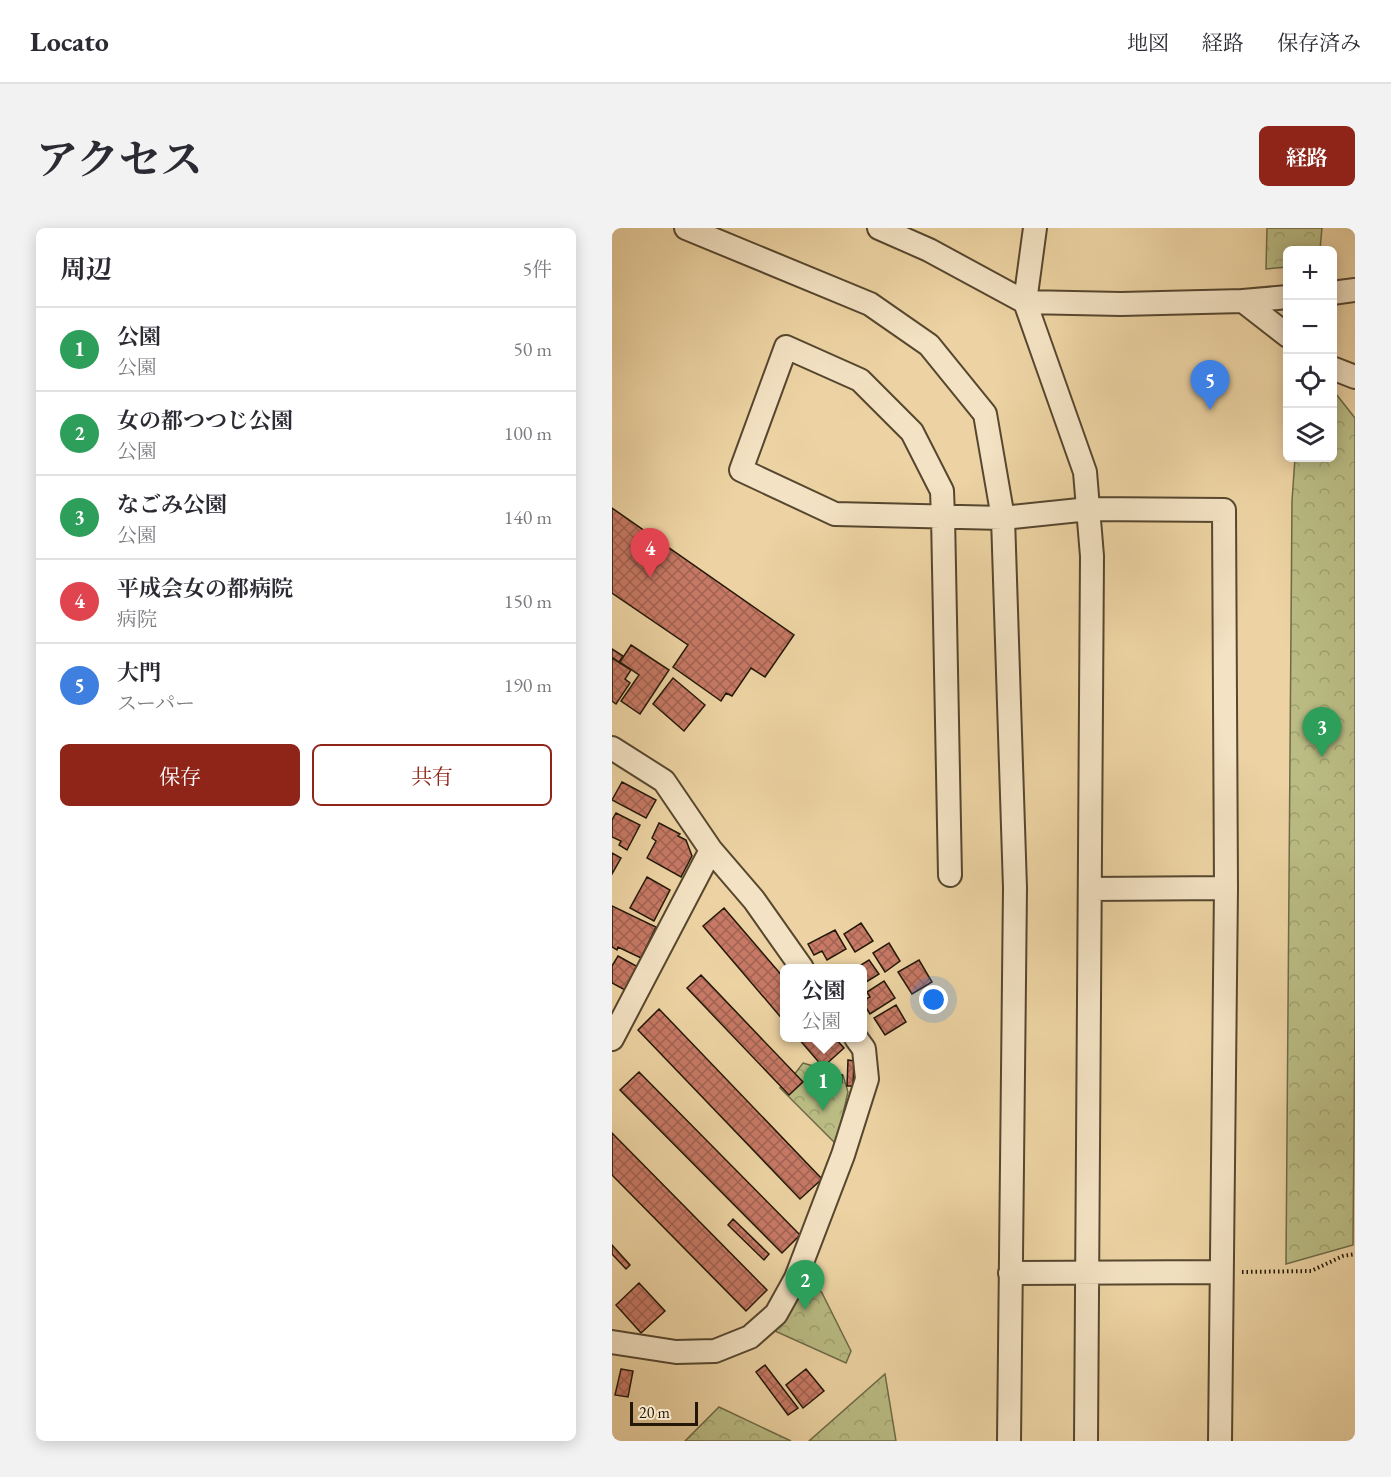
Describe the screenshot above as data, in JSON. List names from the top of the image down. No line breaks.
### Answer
{"scale_bar":"20 m","page":{"header":"Locato","nav":["地図","経路","保存済み"],"title":"アクセス","buttons":["経路",["保存","共有"]],"heading":["周辺","5件"],"map_buttons":["+","−"],"list":[{"mark":"1","name":"公園","note":"公園","value":"50 m"},{"mark":"2","name":"女の都つつじ公園","note":"公園","value":"100 m"},{"mark":"3","name":"なごみ公園","note":"公園","value":"140 m"},{"mark":"4","name":"平成会女の都病院","note":"病院","value":"150 m"},{"mark":"5","name":"大門","note":"スーパー","value":"190 m"}],"pins":["5","4","3","1","2"],"popup":["公園","公園"],"scale":"20 m"}}
